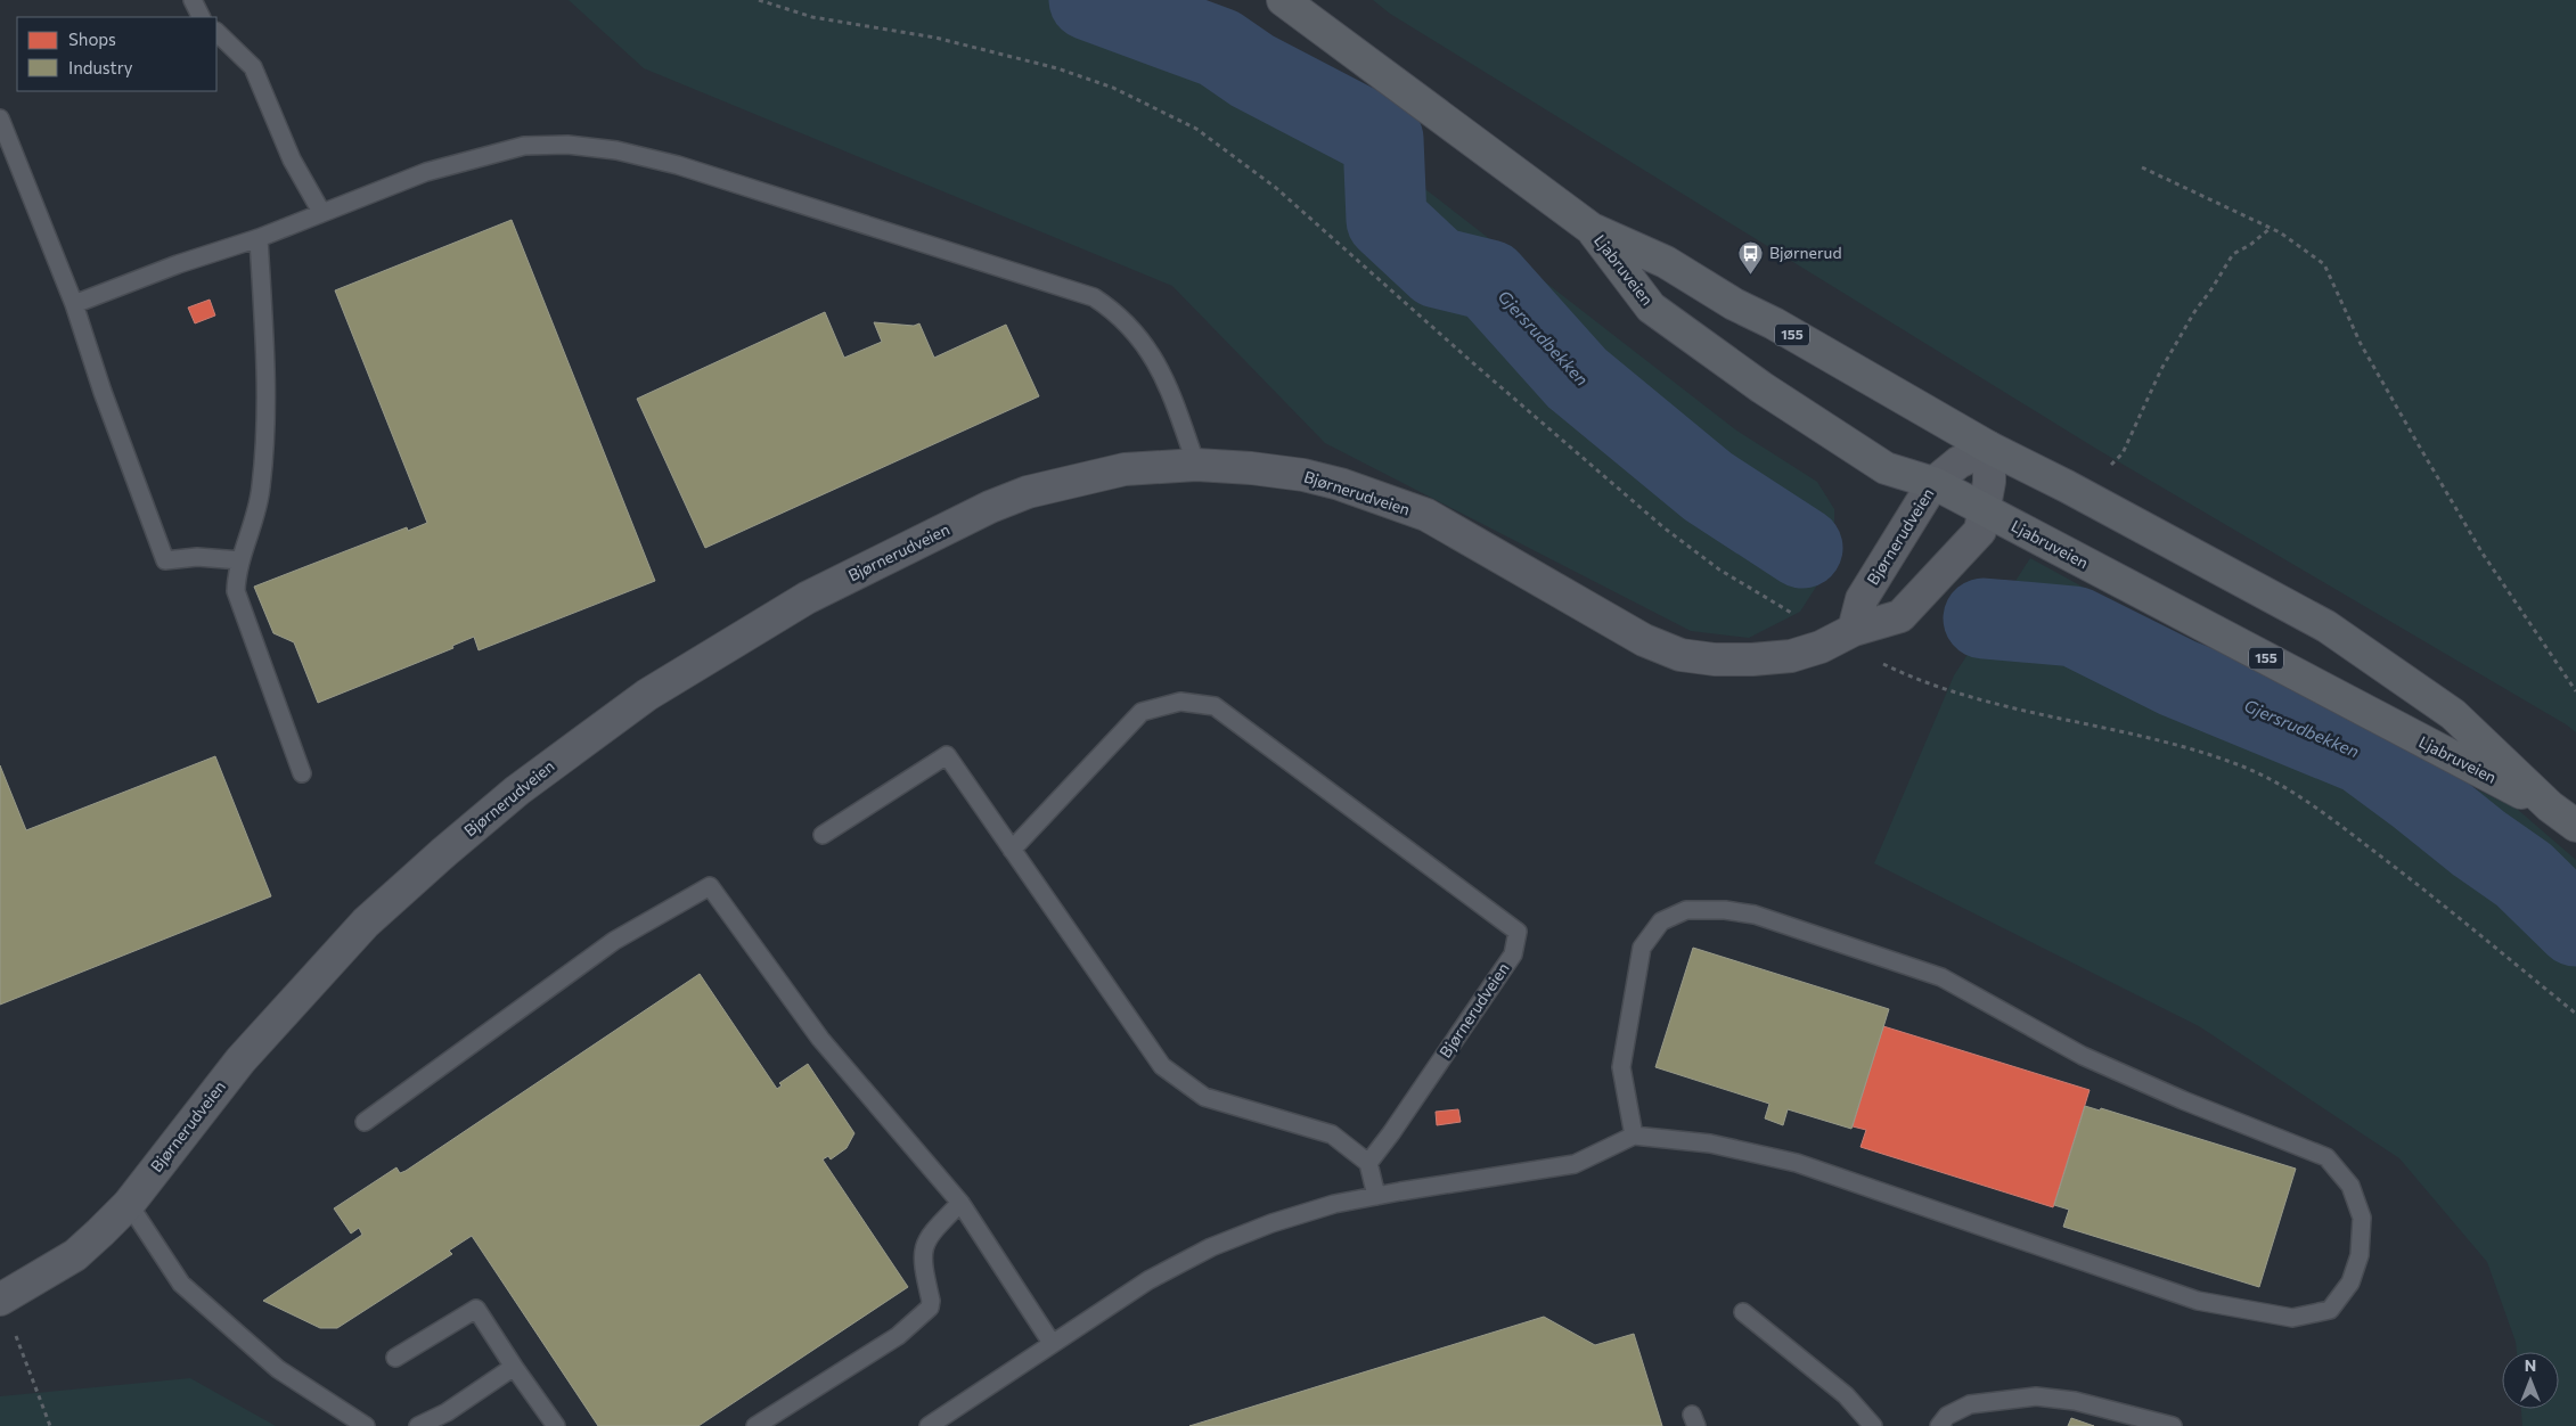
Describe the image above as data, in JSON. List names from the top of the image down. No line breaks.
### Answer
{"streets":{"main road":["Ljabruveien","155"],"street":["Bjørnerudveien"]},"crossings":[["Ljabruveien","Bjørnerudveien"]],"water":["Gjersrudbekken"],"places":{"bus stop":["Bjørnerud"]},"legend":["Shops","Industry"],"north":"top"}
